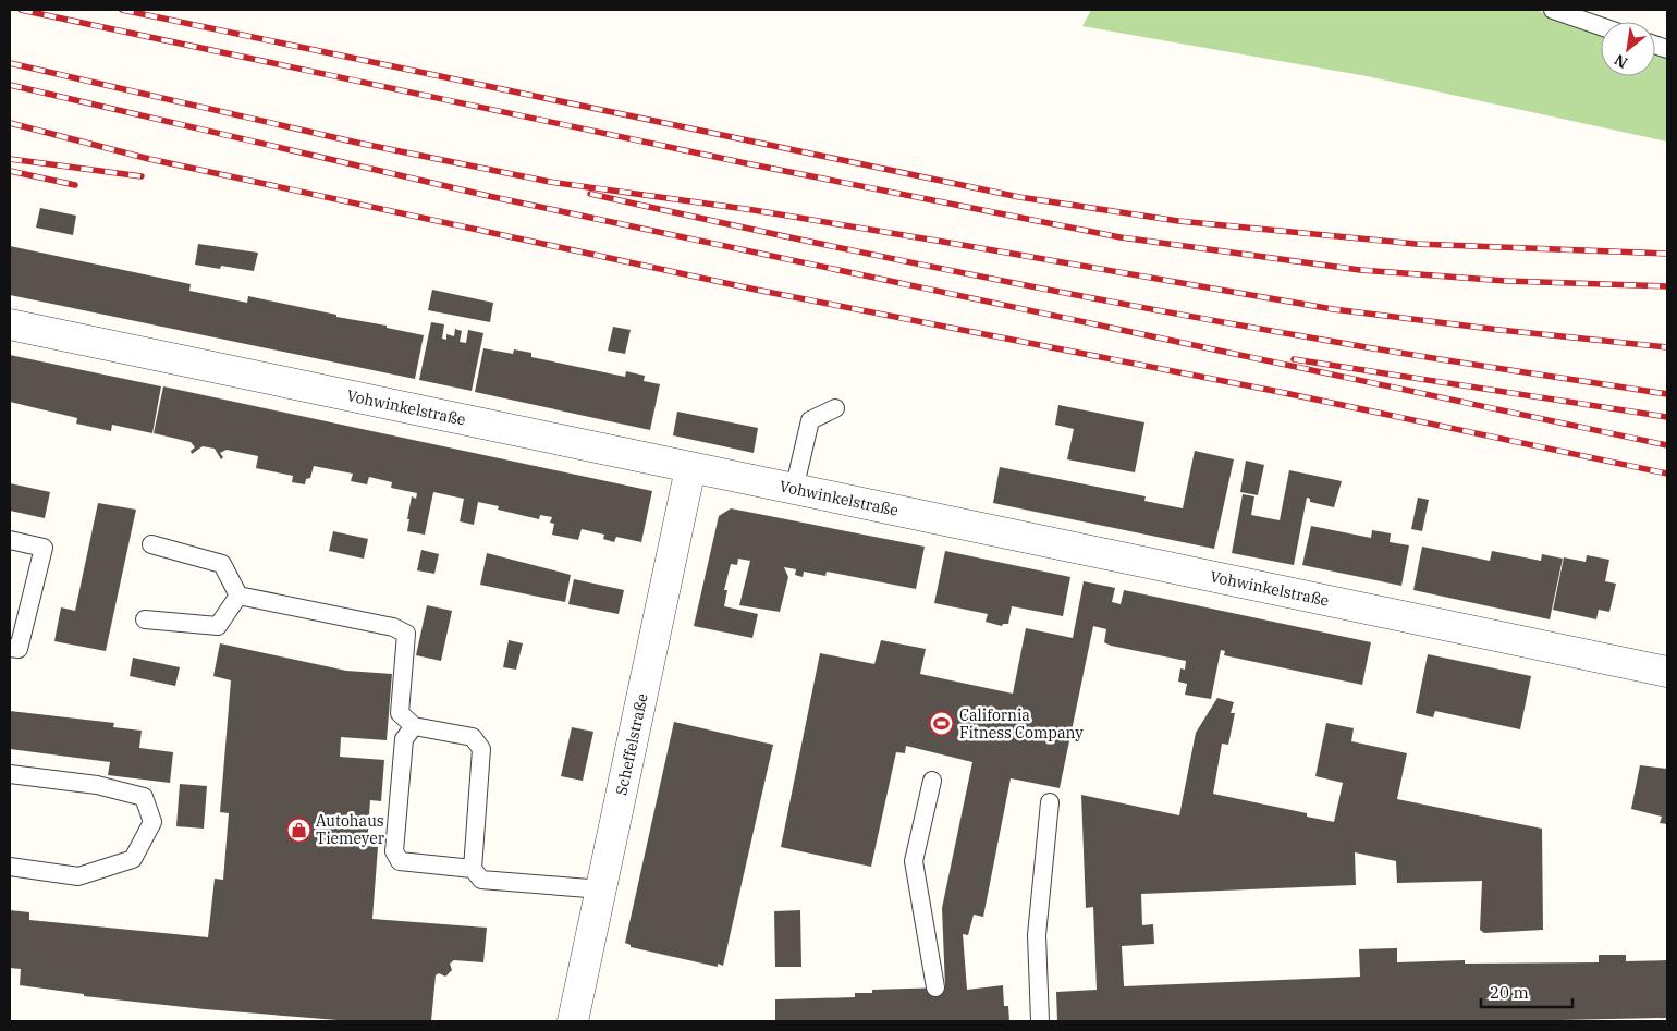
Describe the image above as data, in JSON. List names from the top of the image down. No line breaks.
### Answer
{"streets":{"street":["Vohwinkelstraße","Scheffelstraße"]},"crossings":[["Vohwinkelstraße","Scheffelstraße"]],"places":{"sports":["California Fitness Company"],"shop":["Autohaus Tiemeyer"]},"scale_bar":"20 m","north":"bottom left"}
